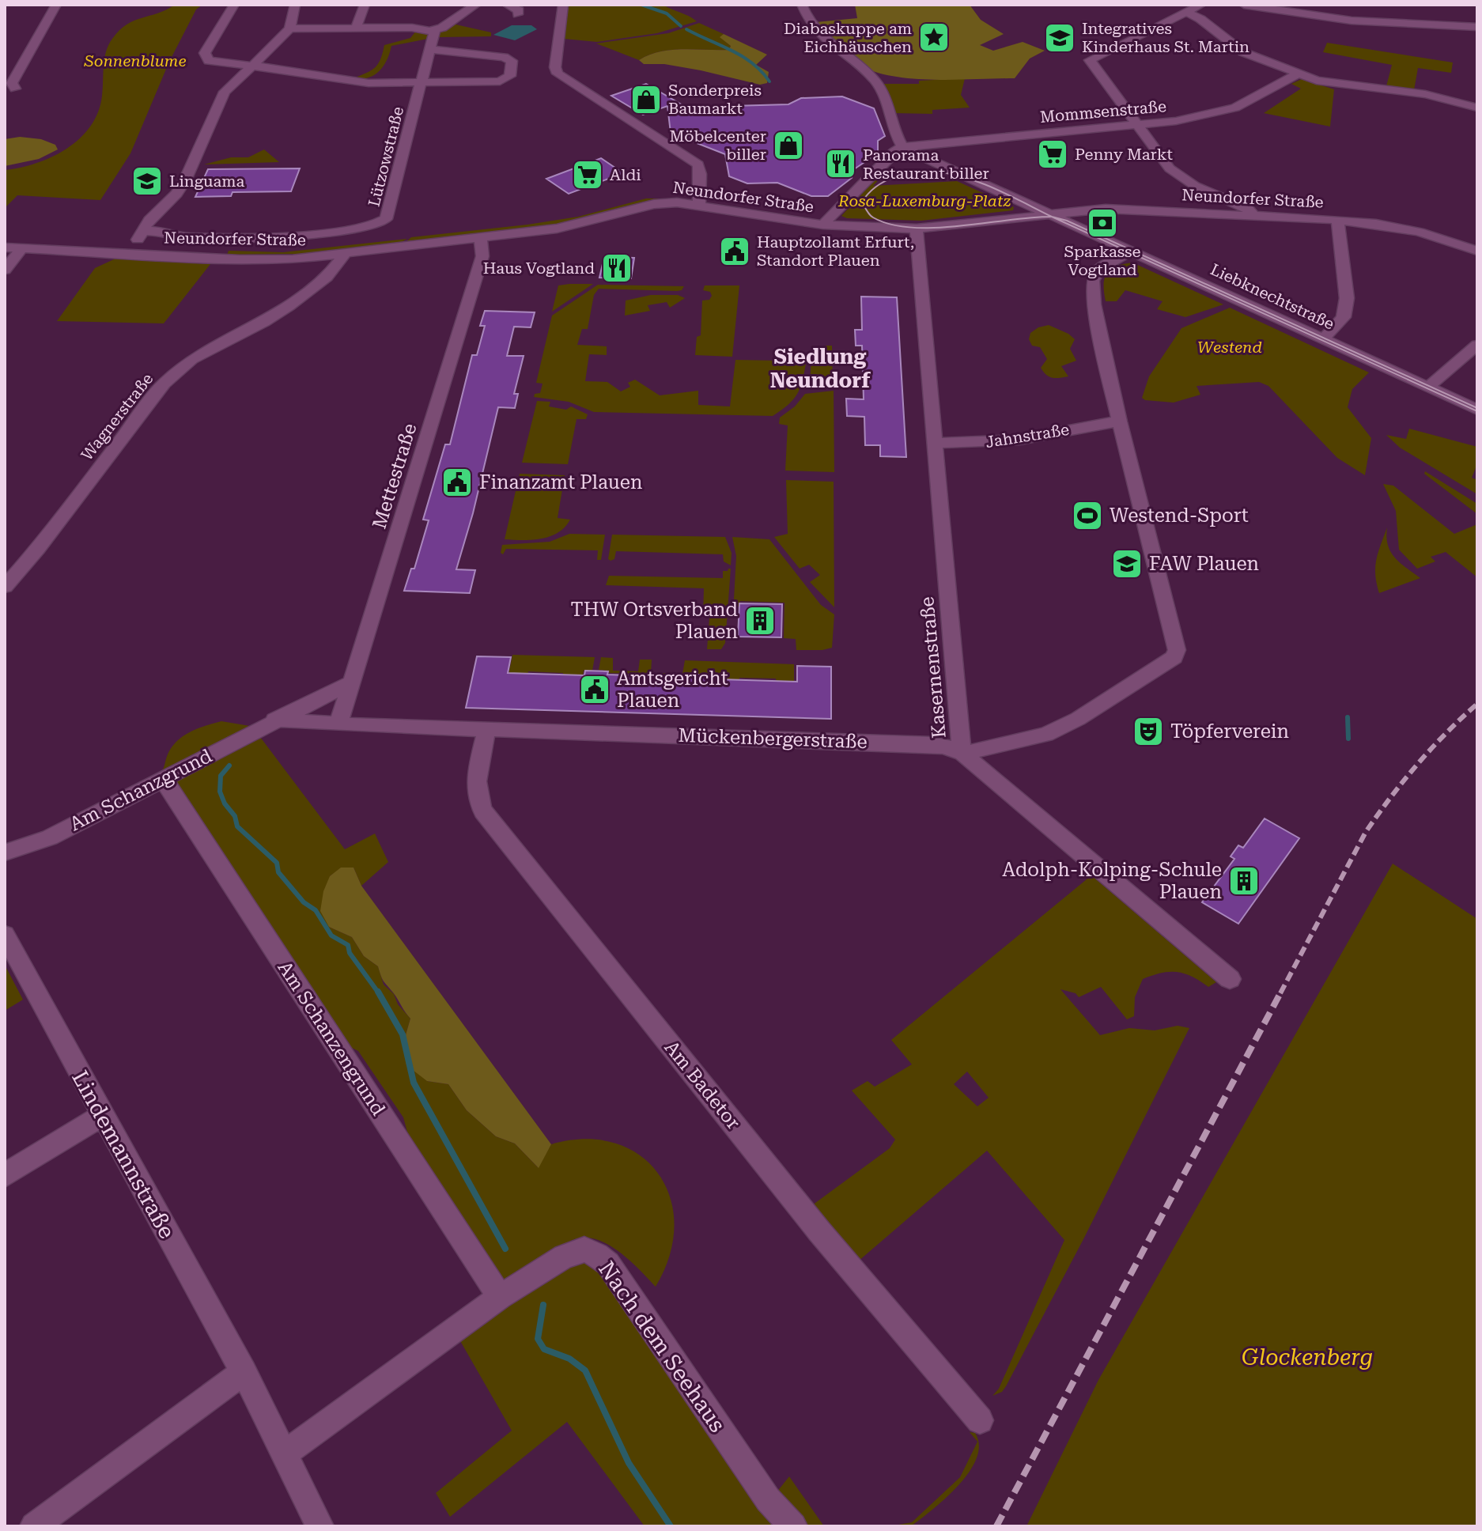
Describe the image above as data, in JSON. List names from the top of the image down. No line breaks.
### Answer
{"streets":{"street":["Mommsenstraße","Lützowstraße","Neundorfer Straße","Liebknechtstraße","Wagnerstraße","Jahnstraße","Mettestraße","Kasernenstraße","Mückenbergerstraße","Am Schanzgrund","Am Schanzengrund","Am Badetor","Lindemannstraße","Nach dem Seehaus"]},"crossings":[["Neundorfer Straße","Liebknechtstraße"],["Neundorfer Straße","Wagnerstraße"],["Neundorfer Straße","Mettestraße"],["Neundorfer Straße","Kasernenstraße"],["Jahnstraße","Kasernenstraße"],["Mettestraße","Mückenbergerstraße"],["Mettestraße","Am Schanzgrund"],["Kasernenstraße","Mückenbergerstraße"],["Mückenbergerstraße","Am Badetor"],["Am Schanzgrund","Am Schanzengrund"],["Am Schanzengrund","Nach dem Seehaus"],["Lindemannstraße","Nach dem Seehaus"]],"districts":["Siedlung Neundorf"],"parks":["Sonnenblume","Rosa-Luxemburg-Platz","Westend","Glockenberg"],"places":{"place":["Diabaskuppe am Eichhäuschen"],"school or university":["Integratives Kinderhaus St. Martin","Linguama","FAW Plauen"],"shop":["Sonderpreis Baumarkt","Möbelcenter biller"],"supermarket":["Penny Markt","Aldi"],"restaurant":["Panorama Restaurant biller","Haus Vogtland"],"bank":["Sparkasse Vogtland"],"public building":["Hauptzollamt Erfurt, Standort Plauen","Finanzamt Plauen","Amtsgericht Plauen"],"sports":["Westend-Sport"],"building":["THW Ortsverband Plauen","Adolph-Kolping-Schule Plauen"],"theatre":["Töpferverein"]}}
